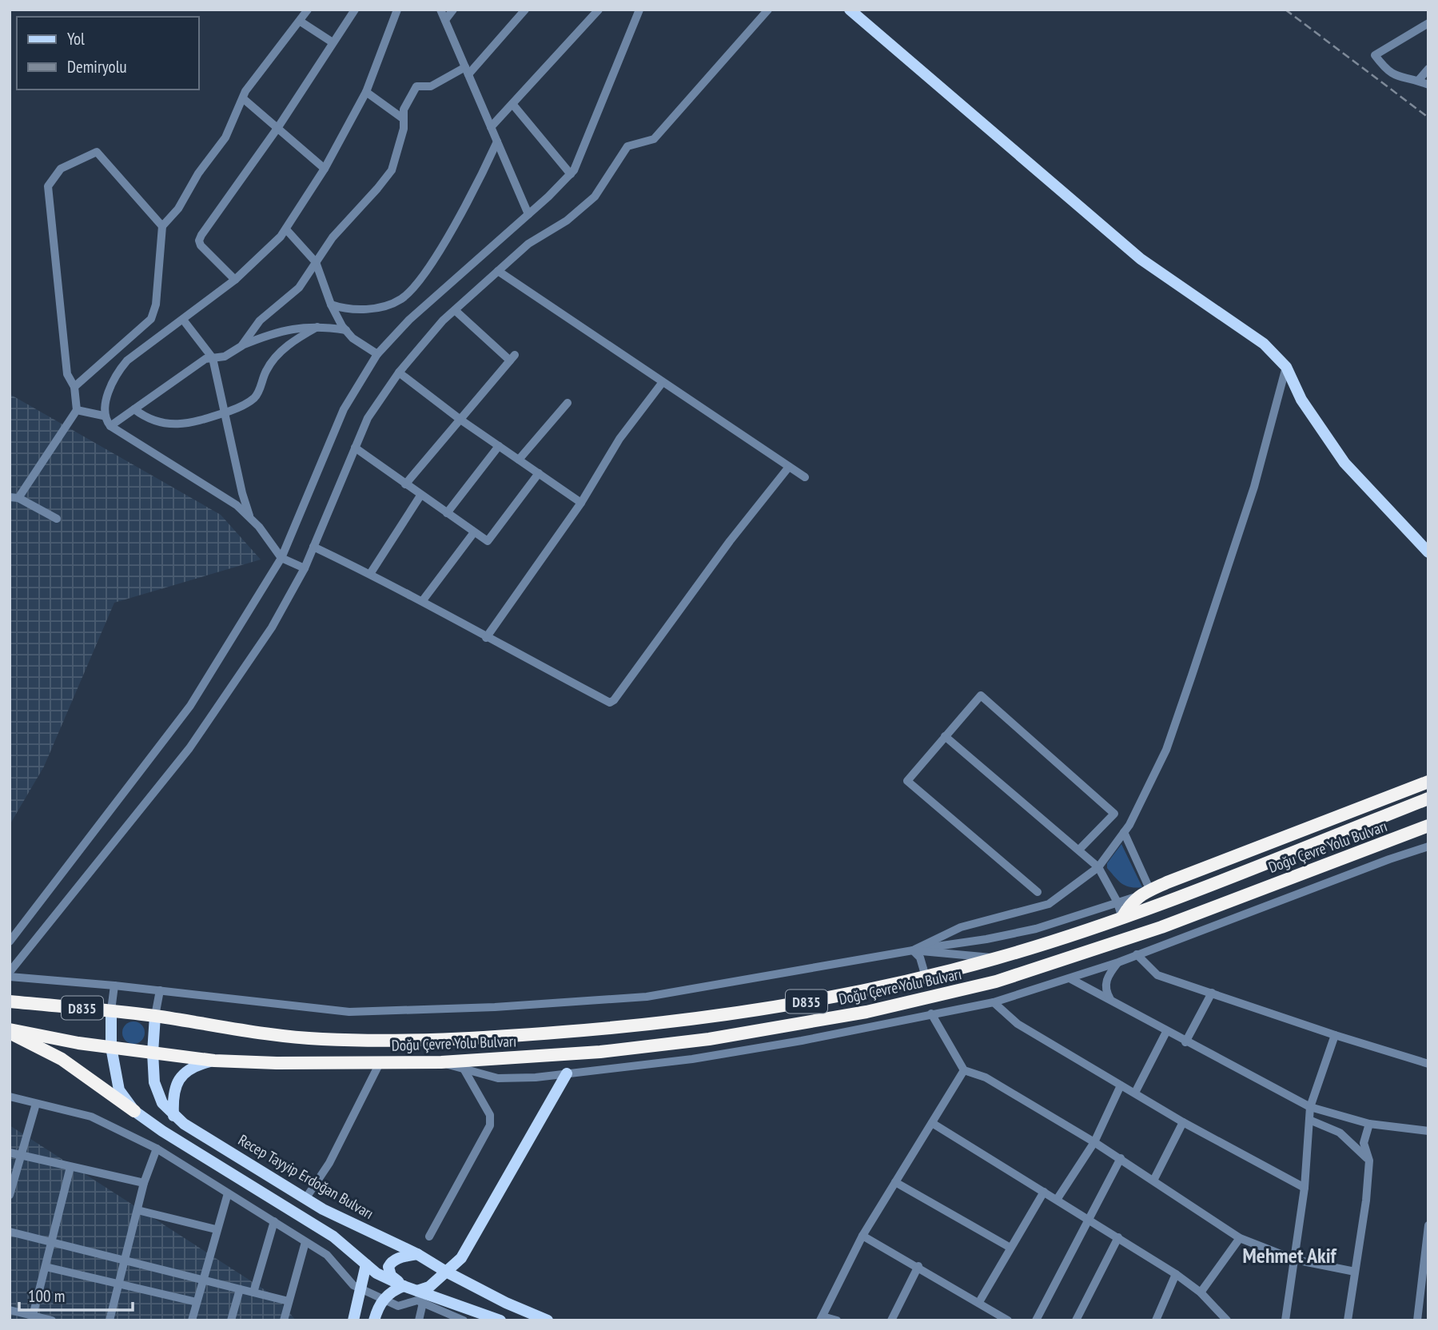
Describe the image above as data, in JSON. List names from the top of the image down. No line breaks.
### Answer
{"streets":{"highway":["Doğu Çevre Yolu Bulvarı","D835"],"main road":["Recep Tayyip Erdoğan Bulvarı"]},"crossings":[["Doğu Çevre Yolu Bulvarı","D835"],["Doğu Çevre Yolu Bulvarı","Recep Tayyip Erdoğan Bulvarı"],["D835","Recep Tayyip Erdoğan Bulvarı"]],"districts":["Mehmet Akif"],"legend":["Yol","Demiryolu"],"scale_bar":"100 m"}
